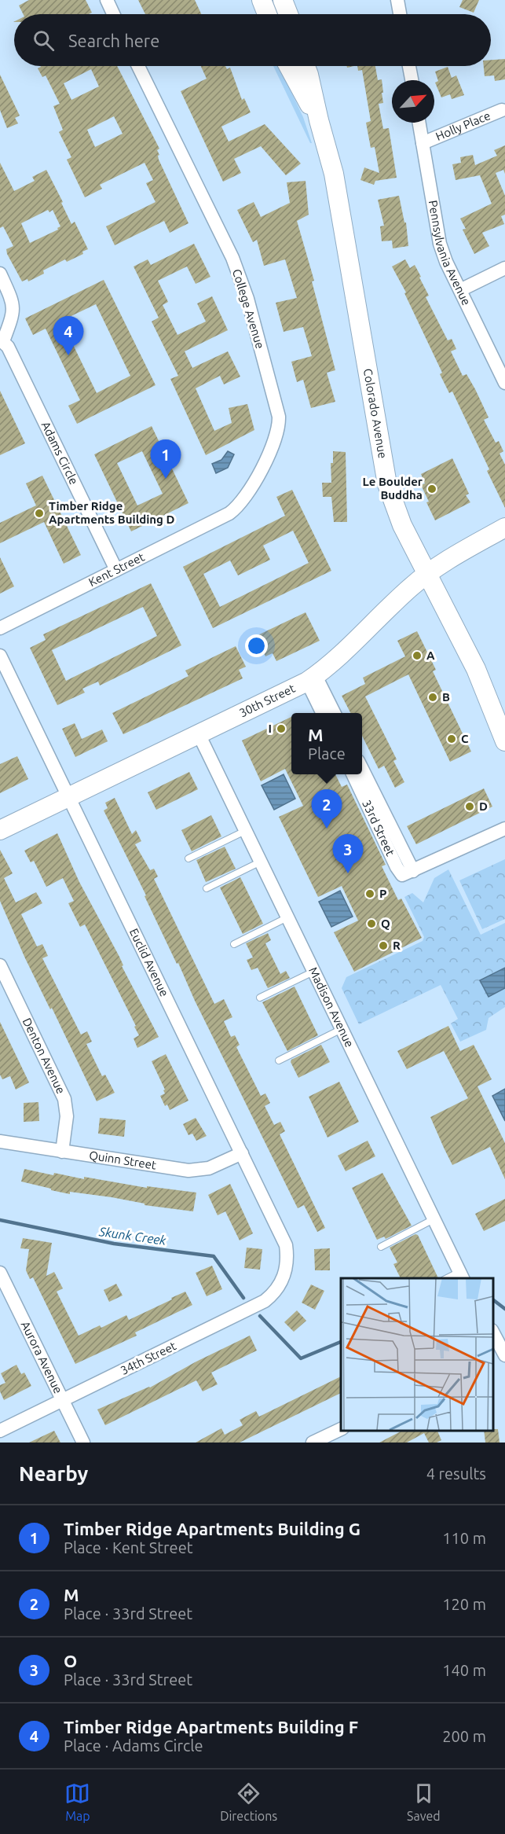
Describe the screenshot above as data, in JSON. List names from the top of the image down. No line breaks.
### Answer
{"streets":{"main road":["Colorado Avenue","30th Street"],"street":["Holly Place","Pennsylvania Avenue","College Avenue","Adams Circle","Kent Street","33rd Street","Euclid Avenue","Madison Avenue","Denton Avenue","Quinn Street","Aurora Avenue","34th Street"]},"crossings":[["Holly Place","Pennsylvania Avenue"],["College Avenue","Kent Street"],["Colorado Avenue","30th Street"],["Adams Circle","Kent Street"],["30th Street","Euclid Avenue"],["30th Street","Madison Avenue"],["Euclid Avenue","Quinn Street"],["Euclid Avenue","34th Street"],["Denton Avenue","Quinn Street"],["Aurora Avenue","34th Street"]],"water":["Skunk Creek"],"places":["Le Boulder Buddha","Timber Ridge Apartments Building D","A","B","I","C","D","P","Q","R"],"north":"top right","page":{"search":"Search here","pins":["4","1","2","3"],"popup":["M","Place"],"heading":["Nearby","4 results"],"list":[{"mark":"1","name":"Timber Ridge Apartments Building G","note":"Place · Kent Street","value":"110 m"},{"mark":"2","name":"M","note":"Place · 33rd Street","value":"120 m"},{"mark":"3","name":"O","note":"Place · 33rd Street","value":"140 m"},{"mark":"4","name":"Timber Ridge Apartments Building F","note":"Place · Adams Circle","value":"200 m"}],"nav":["Map","Directions","Saved"]}}
